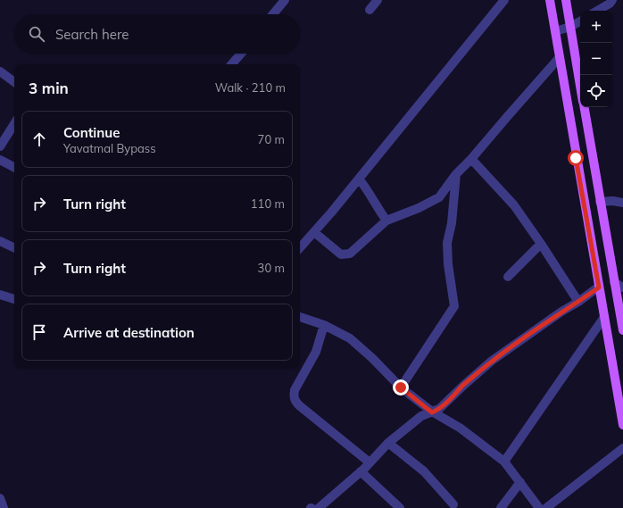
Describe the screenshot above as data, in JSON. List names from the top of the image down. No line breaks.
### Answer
{"page":{"map_buttons":["+","−"],"search":"Search here","heading":["3 min","Walk · 210 m"],"list":[["Continue","Yavatmal Bypass","70 m"],["Turn right","110 m"],["Turn right","30 m"],"Arrive at destination"]}}
